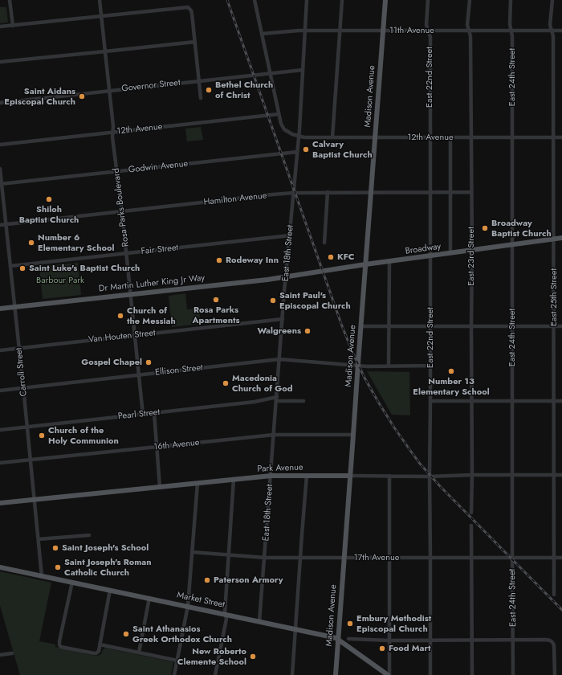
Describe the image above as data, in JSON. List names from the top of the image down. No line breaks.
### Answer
{"streets":{"main road":["Madison Avenue","Broadway","Dr Martin Luther King Jr Way","Park Avenue","Market Street"],"street":["11th Avenue","East 22nd Street","East 24th Street","Governor Street","12th Avenue","Godwin Avenue","Hamilton Avenue","Rosa Parks Boulevard","Fair Street","East 18th Street","East 23rd Street","East 25th Street","Van Houten Street","Ellison Street","Carroll Street","Pearl Street","16th Avenue","17th Avenue"]},"crossings":[["11th Avenue","East 22nd Street"],["11th Avenue","East 24th Street"],["11th Avenue","Madison Avenue"],["11th Avenue","12th Avenue"],["11th Avenue","East 18th Street"],["11th Avenue","East 23rd Street"],["11th Avenue","East 25th Street"],["East 22nd Street","12th Avenue"],["East 22nd Street","Hamilton Avenue"],["East 22nd Street","Broadway"],["East 22nd Street","Ellison Street"],["East 22nd Street","Park Avenue"],["East 22nd Street","17th Avenue"],["East 24th Street","12th Avenue"],["East 24th Street","Broadway"],["East 24th Street","Park Avenue"],["East 24th Street","17th Avenue"],["Governor Street","12th Avenue"],["Governor Street","Rosa Parks Boulevard"],["Governor Street","East 18th Street"],["Madison Avenue","12th Avenue"],["Madison Avenue","Hamilton Avenue"],["Madison Avenue","Broadway"],["Madison Avenue","Ellison Street"],["Madison Avenue","16th Avenue"],["Madison Avenue","Park Avenue"],["Madison Avenue","17th Avenue"],["Madison Avenue","Market Street"],["12th Avenue","Rosa Parks Boulevard"],["12th Avenue","East 18th Street"],["12th Avenue","East 23rd Street"],["12th Avenue","East 25th Street"],["Godwin Avenue","Rosa Parks Boulevard"],["Godwin Avenue","East 18th Street"],["Godwin Avenue","Carroll Street"],["Hamilton Avenue","Rosa Parks Boulevard"],["Hamilton Avenue","East 18th Street"],["Hamilton Avenue","East 23rd Street"],["Hamilton Avenue","Carroll Street"],["Rosa Parks Boulevard","Fair Street"],["Rosa Parks Boulevard","Dr Martin Luther King Jr Way"],["Rosa Parks Boulevard","Van Houten Street"],["Rosa Parks Boulevard","Ellison Street"],["Rosa Parks Boulevard","Pearl Street"],["Broadway","East 18th Street"],["Broadway","East 23rd Street"],["Broadway","Dr Martin Luther King Jr Way"],["Broadway","East 25th Street"],["Fair Street","East 18th Street"],["Fair Street","Carroll Street"],["East 18th Street","Dr Martin Luther King Jr Way"],["East 18th Street","Van Houten Street"],["East 18th Street","Ellison Street"],["East 18th Street","Pearl Street"],["East 18th Street","16th Avenue"],["East 18th Street","Park Avenue"],["East 18th Street","17th Avenue"],["East 18th Street","Market Street"],["East 23rd Street","Park Avenue"],["Dr Martin Luther King Jr Way","Carroll Street"],["East 25th Street","Park Avenue"],["East 25th Street","17th Avenue"],["Van Houten Street","Carroll Street"],["Ellison Street","Carroll Street"],["Carroll Street","Pearl Street"],["Carroll Street","16th Avenue"],["Carroll Street","Park Avenue"],["Carroll Street","Market Street"]],"parks":["Barbour Park"],"places":["Bethel Church of Christ","Saint Aidans Episcopal Church","Calvary Baptist Church","Shiloh Baptist Church","Broadway Baptist Church","Number 6 Elementary School","KFC","Rodeway Inn","Saint Luke's Baptist Church","Rosa Parks Apartments","Saint Paul's Episcopal Church","Church of the Messiah","Walgreens","Gospel Chapel","Number 13 Elementary School","Macedonia Church of God","Church of the Holy Communion","Saint Joseph's School","Saint Joseph's Roman Catholic Church","Paterson Armory","Embury Methodist Episcopal Church","Saint Athanasios Greek Orthodox Church","Food Mart","New Roberto Clemente School"]}
